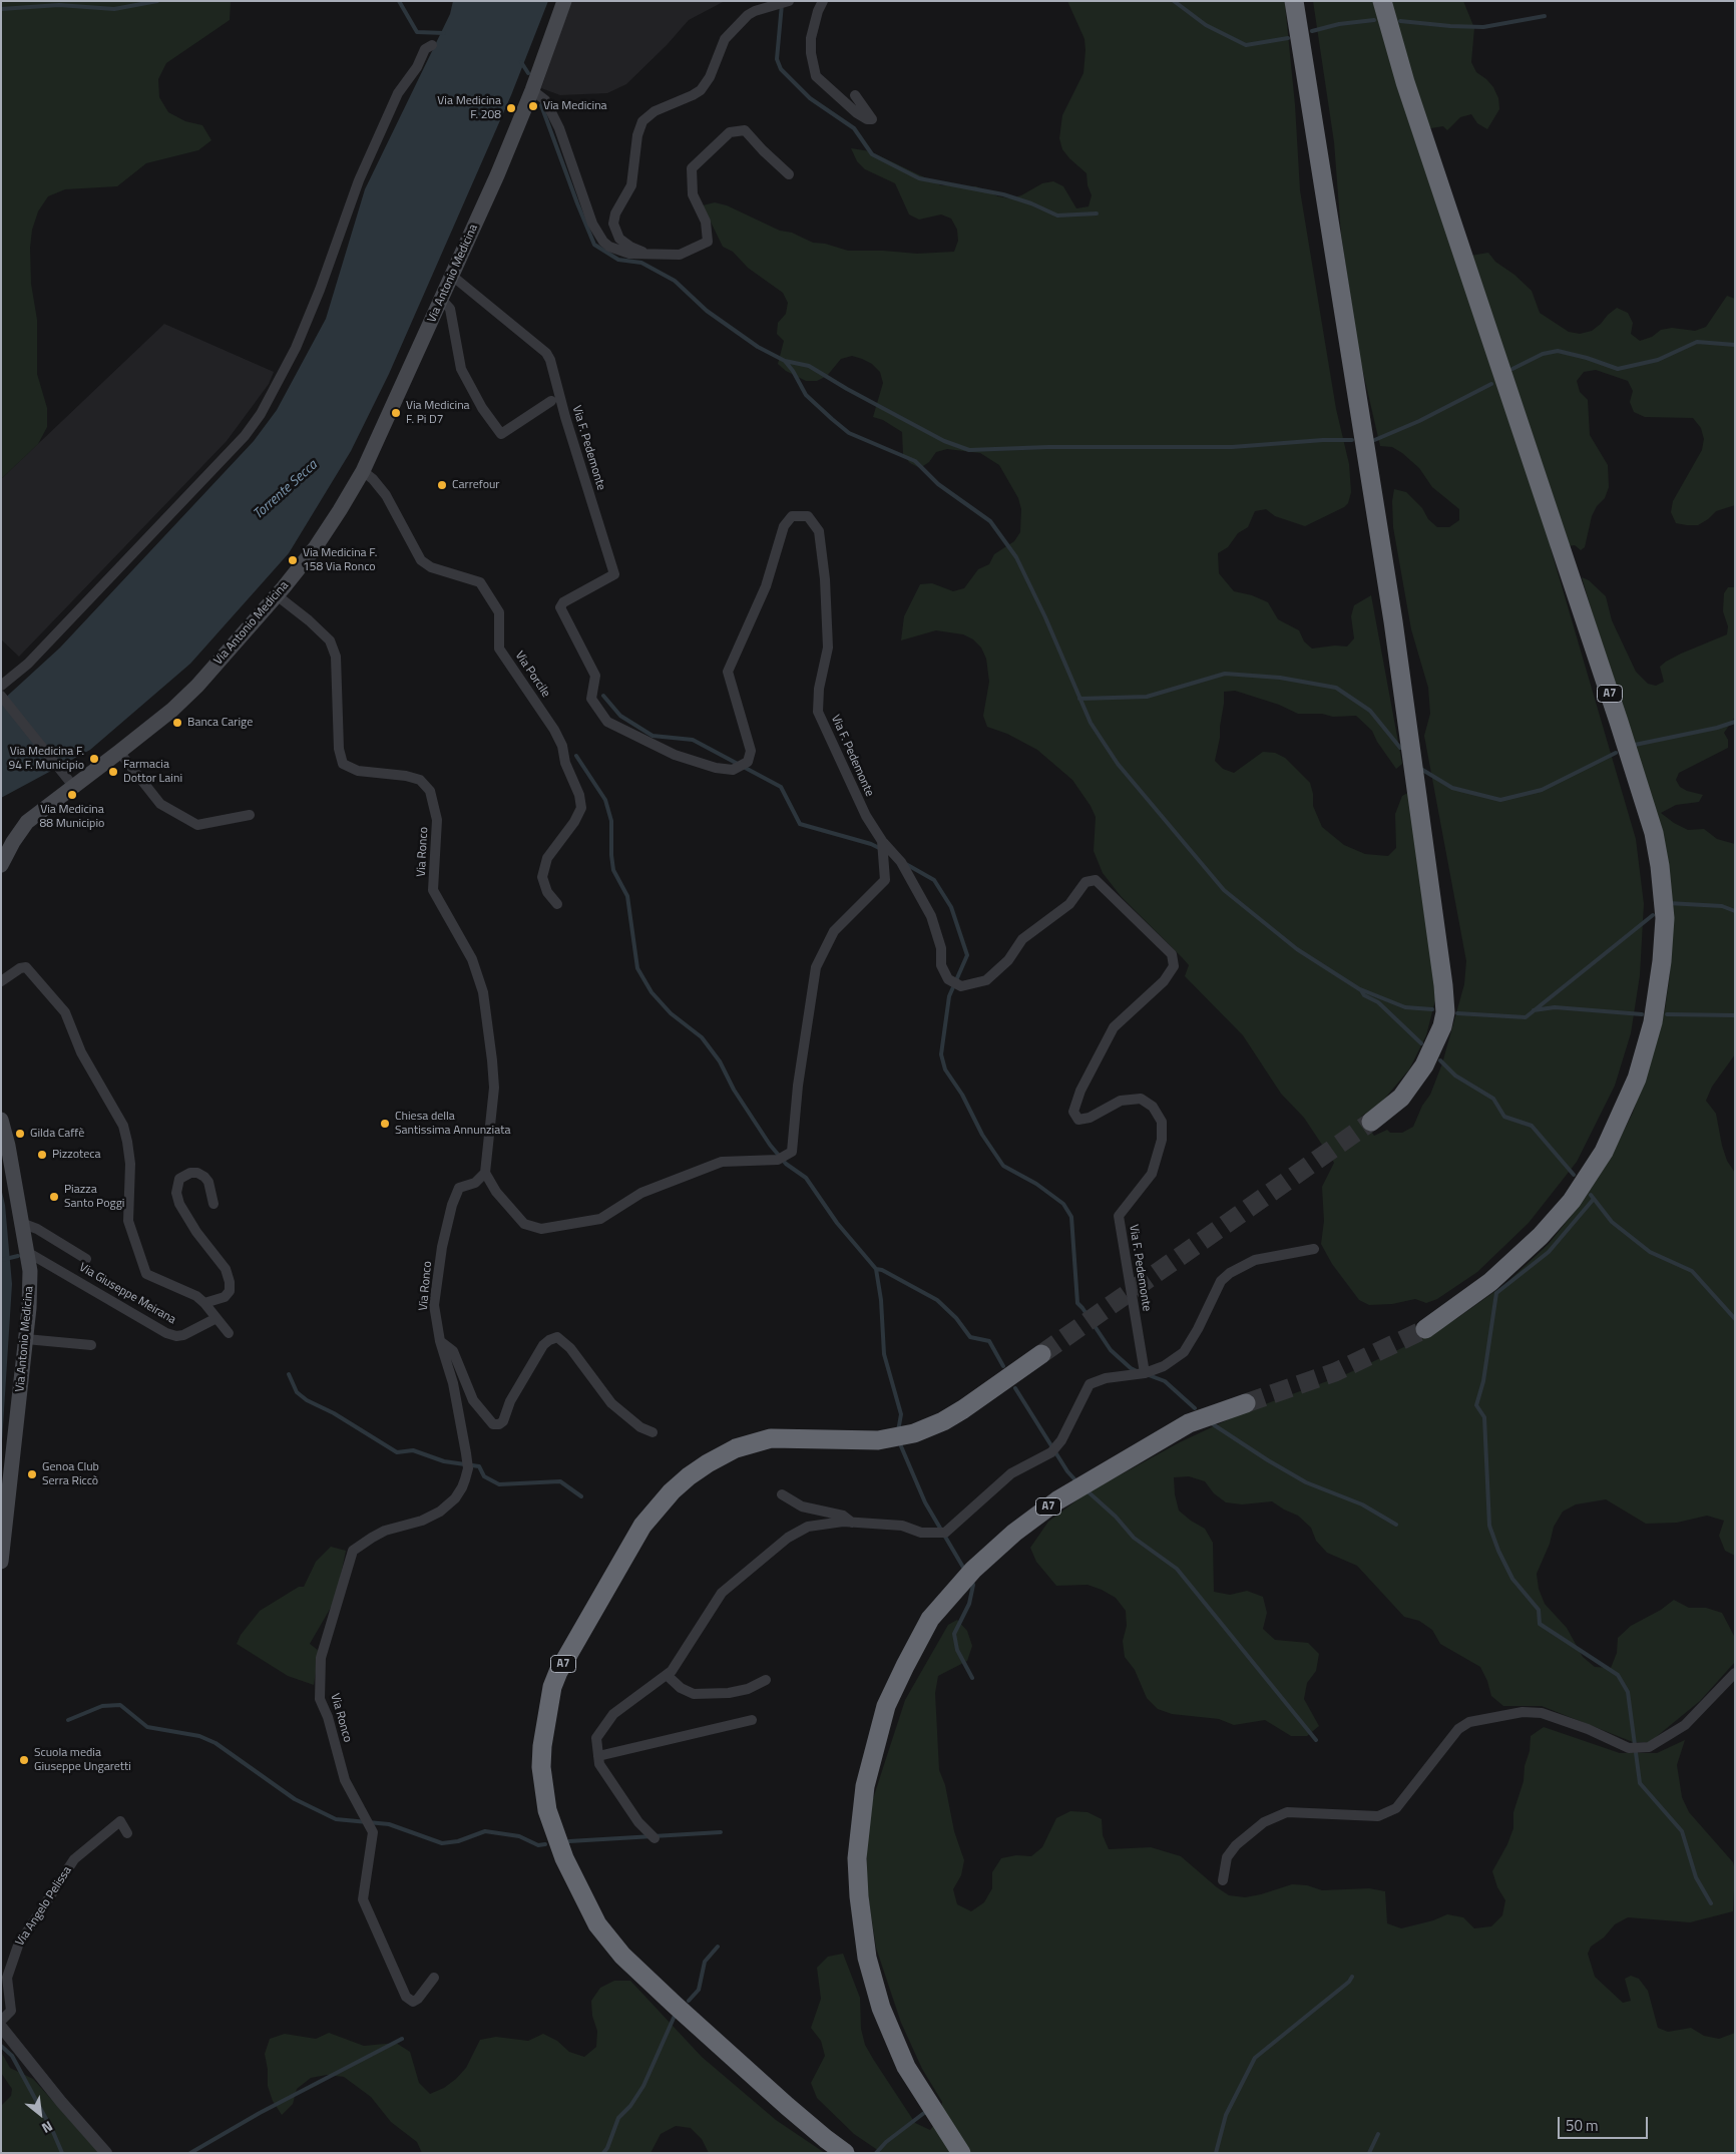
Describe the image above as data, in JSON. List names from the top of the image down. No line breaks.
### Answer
{"streets":{"highway":["A7"],"main road":["Via Antonio Medicina"],"street":["Via F. Pedemonte","Via Porcile","Via Ronco","Via Giuseppe Meirana","Via Angelo Pelissa"]},"crossings":[["Via Antonio Medicina","Via F. Pedemonte"],["Via Antonio Medicina","Via Porcile"],["Via Antonio Medicina","Via Ronco"],["Via Antonio Medicina","Via Giuseppe Meirana"]],"water":["Torrente Secca"],"places":["Via Medicina","Via Medicina F. 208","Via Medicina F. Pi D7","Carrefour","Via Medicina F. 158 Via Ronco","Banca Carige","Via Medicina F. 94 F. Municipio","Farmacia Dottor Laini","Via Medicina 88 Municipio","Chiesa della Santissima Annunziata","Gilda Caffè","Pizzoteca","Piazza Santo Poggi","Genoa Club Serra Riccò","Scuola media Giuseppe Ungaretti"],"scale_bar":"50 m","north":"bottom right"}
